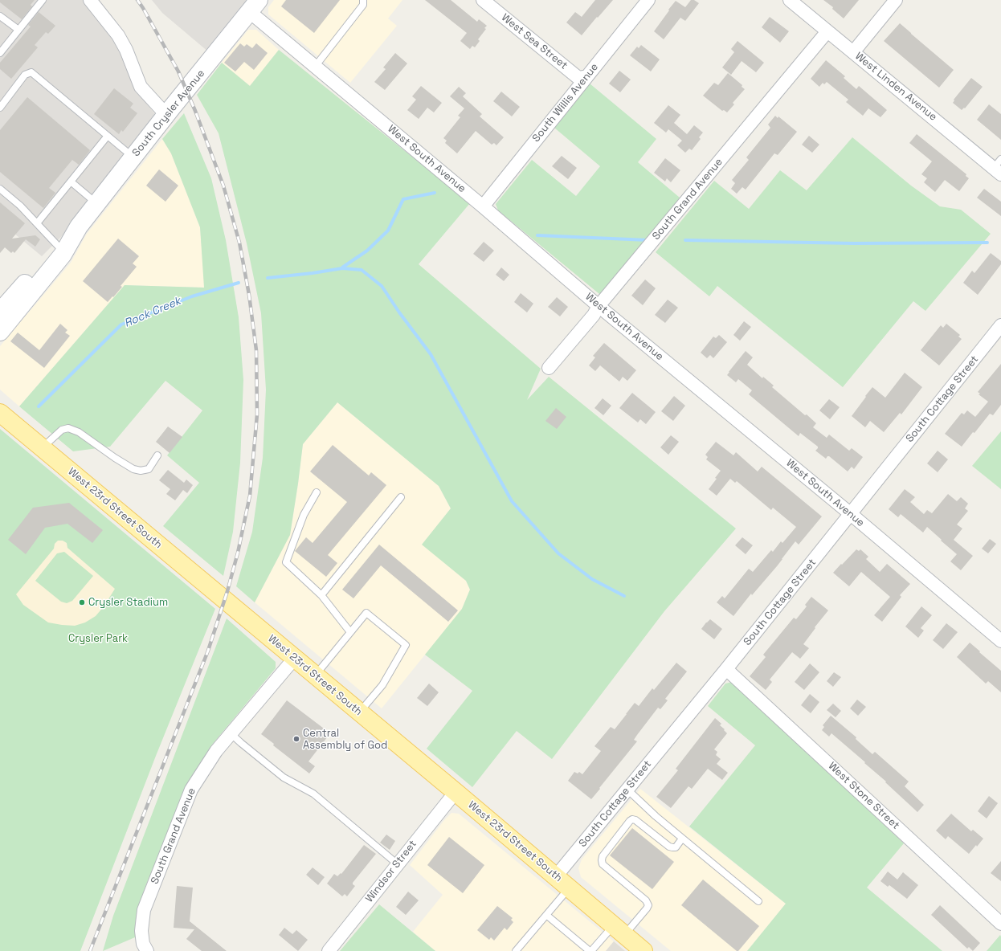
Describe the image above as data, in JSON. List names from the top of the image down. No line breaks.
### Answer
{"streets":{"main road":["South Crysler Avenue","West 23rd Street South"],"street":["West Sea Street","West Linden Avenue","South Willis Avenue","West South Avenue","South Grand Avenue","South Cottage Street","West Stone Street","Windsor Street"]},"crossings":[["West Sea Street","South Willis Avenue"],["West Linden Avenue","South Grand Avenue"],["South Willis Avenue","West South Avenue"],["South Crysler Avenue","West South Avenue"],["West South Avenue","South Grand Avenue"],["West South Avenue","South Cottage Street"],["South Grand Avenue","West 23rd Street South"],["South Cottage Street","West 23rd Street South"],["South Cottage Street","West Stone Street"],["West 23rd Street South","Windsor Street"]],"water":["Rock Creek"],"parks":["Crysler Park"],"places":["Crysler Stadium","Central Assembly of God"]}
